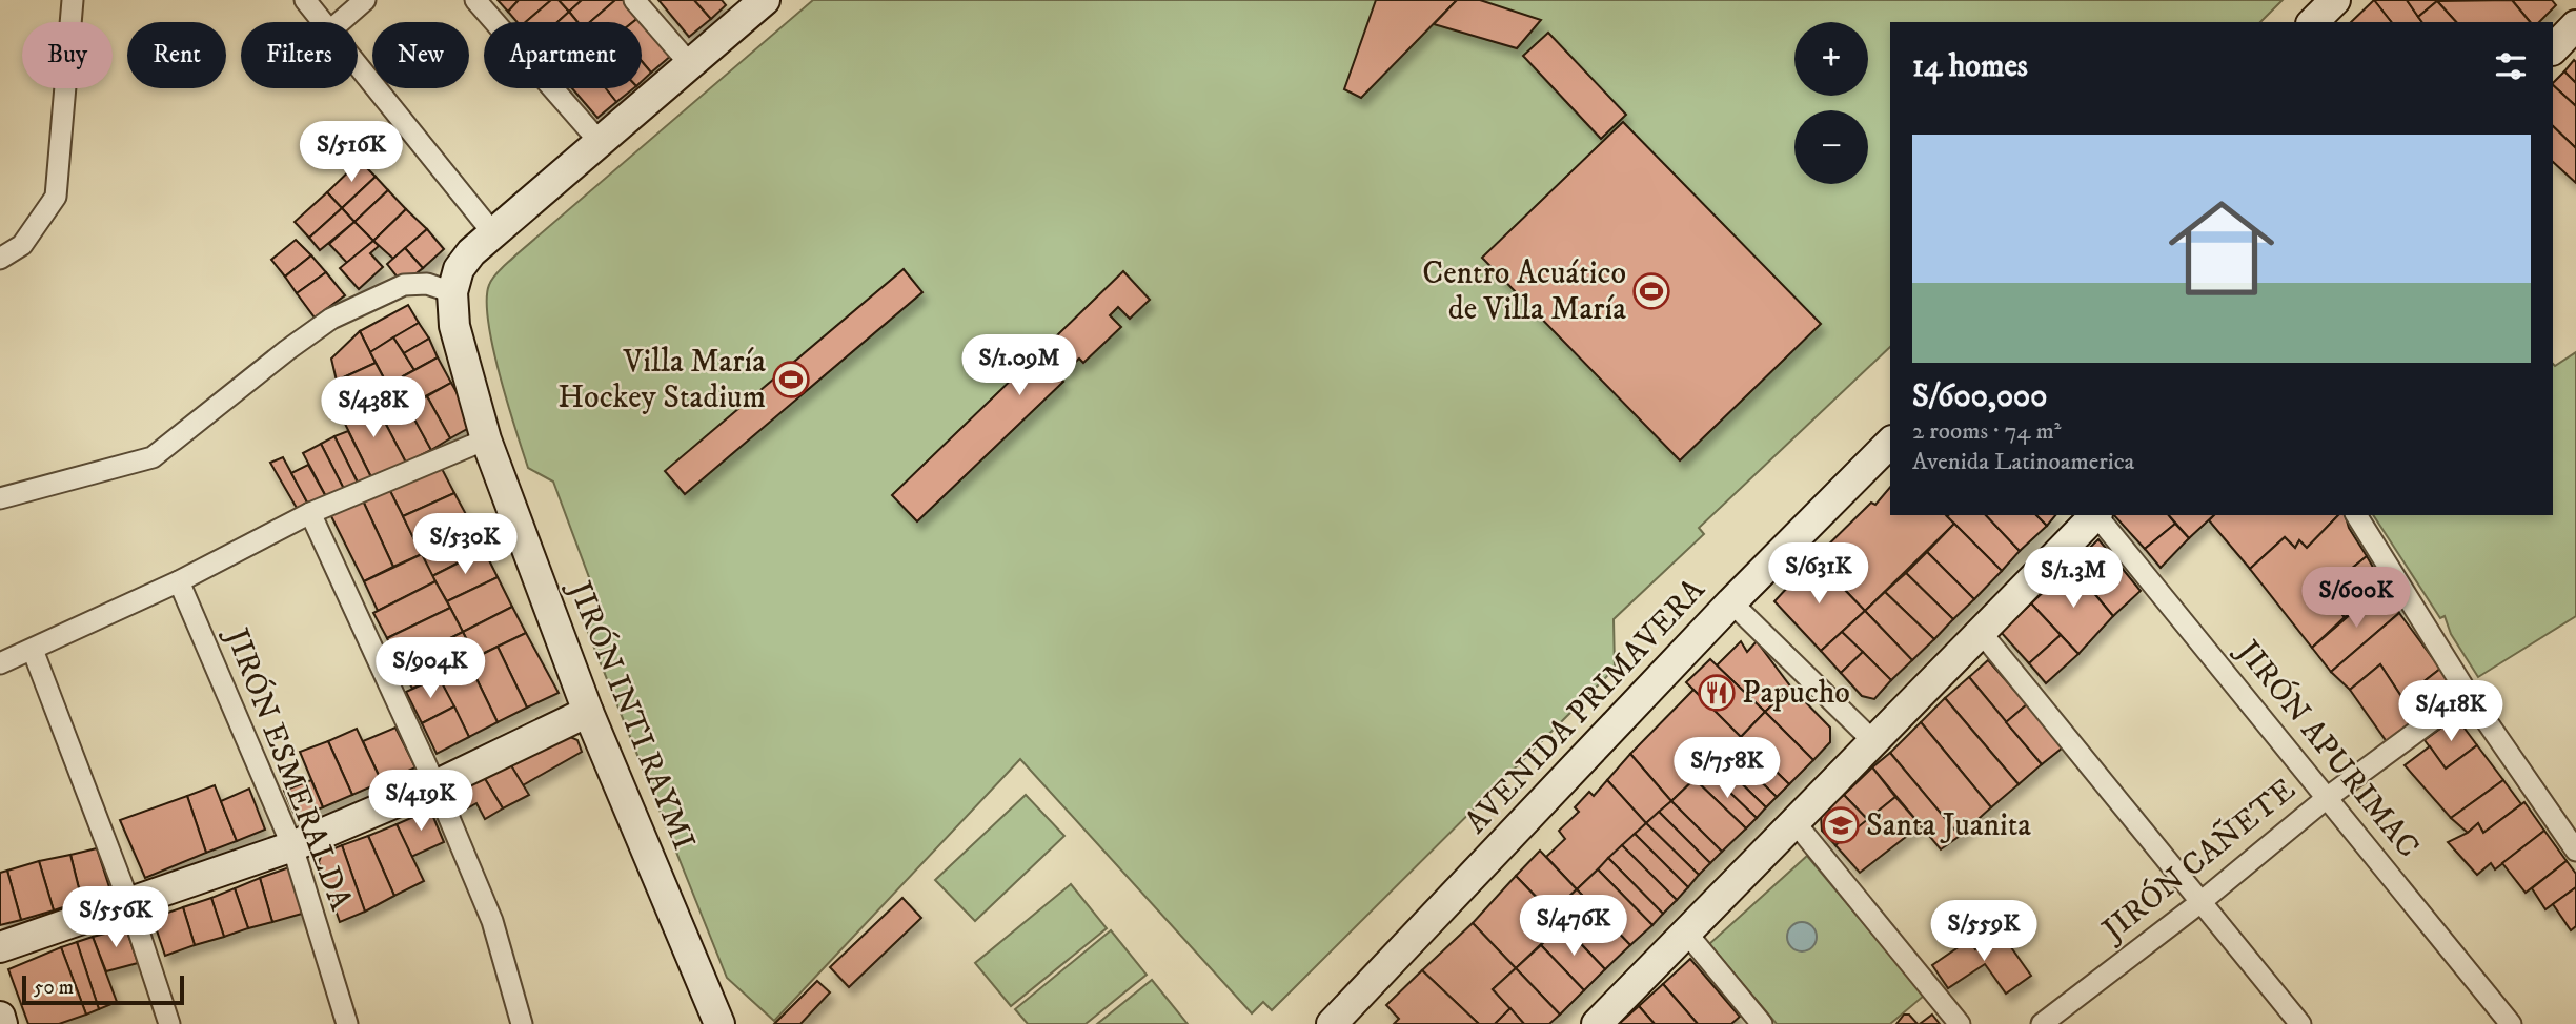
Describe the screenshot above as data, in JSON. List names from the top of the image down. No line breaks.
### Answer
{"streets":{"street":["AVENIDA PRIMAVERA","JIRÓN INTI RAYMI","JIRÓN APURIMAC","JIRÓN ESMERALDA","JIRÓN CAÑETE"]},"crossings":[["JIRÓN APURIMAC","JIRÓN CAÑETE"]],"places":{"sports":["Centro Acuático de Villa María","Villa María Hockey Stadium"],"restaurant":["Papucho"],"school or university":["Santa Juanita"]},"scale_bar":"50 m","page":{"map_buttons":["+","−"],"chip":["Buy","Rent","Filters","New","Apartment"],"heading":"14 homes","list":[{"name":"S/600,000","note":"2 rooms · 74 m² · Avenida Latinoamerica"}],"price":["S/516K","S/1.09M","S/438K","S/530K","S/631K","S/1.3M","S/600K","S/904K","S/418K","S/758K","S/419K","S/556K","S/476K","S/559K"],"scale":"50 m"}}
